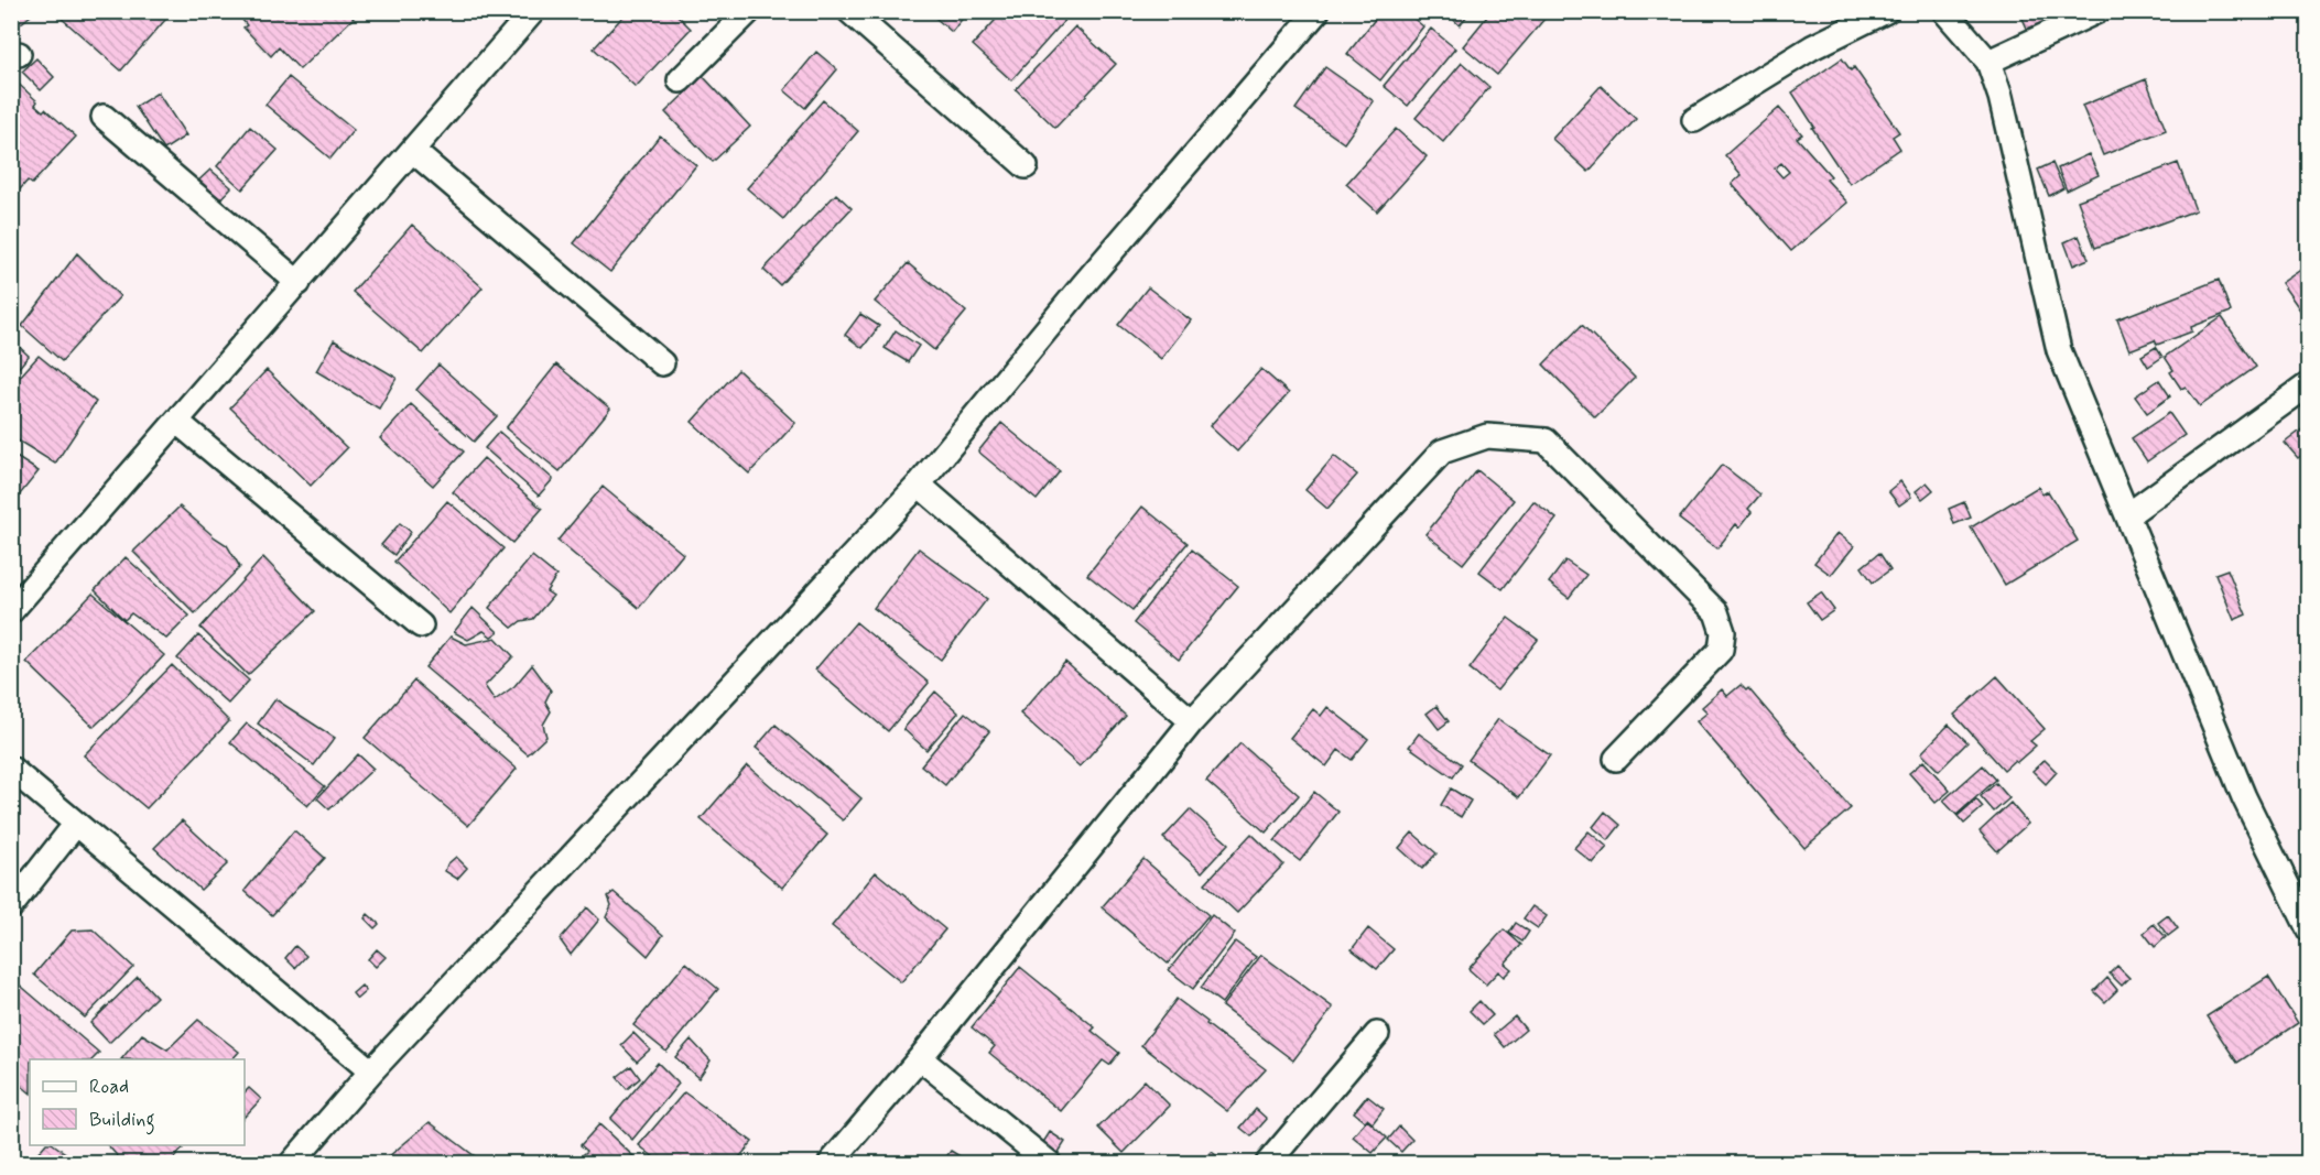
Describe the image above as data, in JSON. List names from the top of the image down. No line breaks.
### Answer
{"legend":["Road","Building"]}
